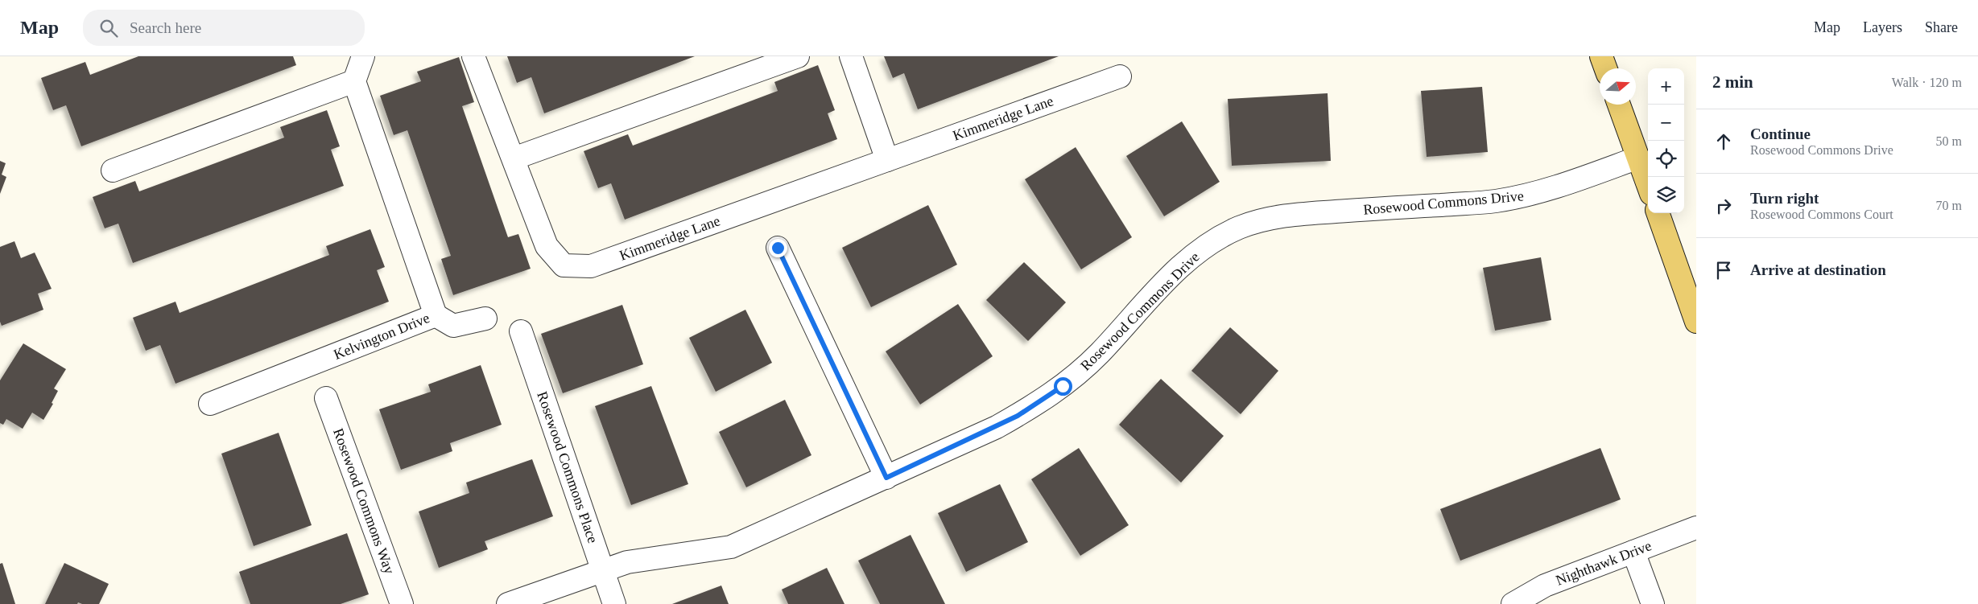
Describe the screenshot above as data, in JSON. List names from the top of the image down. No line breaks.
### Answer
{"streets":{"street":["Kimmeridge Lane","Rosewood Commons Drive","Kelvington Drive","Rosewood Commons Place","Rosewood Commons Way","Nighthawk Drive"]},"crossings":[["Rosewood Commons Drive","Rosewood Commons Place"]],"north":"right","page":{"header":"Map","search":"Search here","nav":["Map","Layers","Share"],"heading":["2 min","Walk · 120 m"],"map_buttons":["+","−"],"list":[["Continue","Rosewood Commons Drive","50 m"],["Turn right","Rosewood Commons Court","70 m"],"Arrive at destination"]}}
